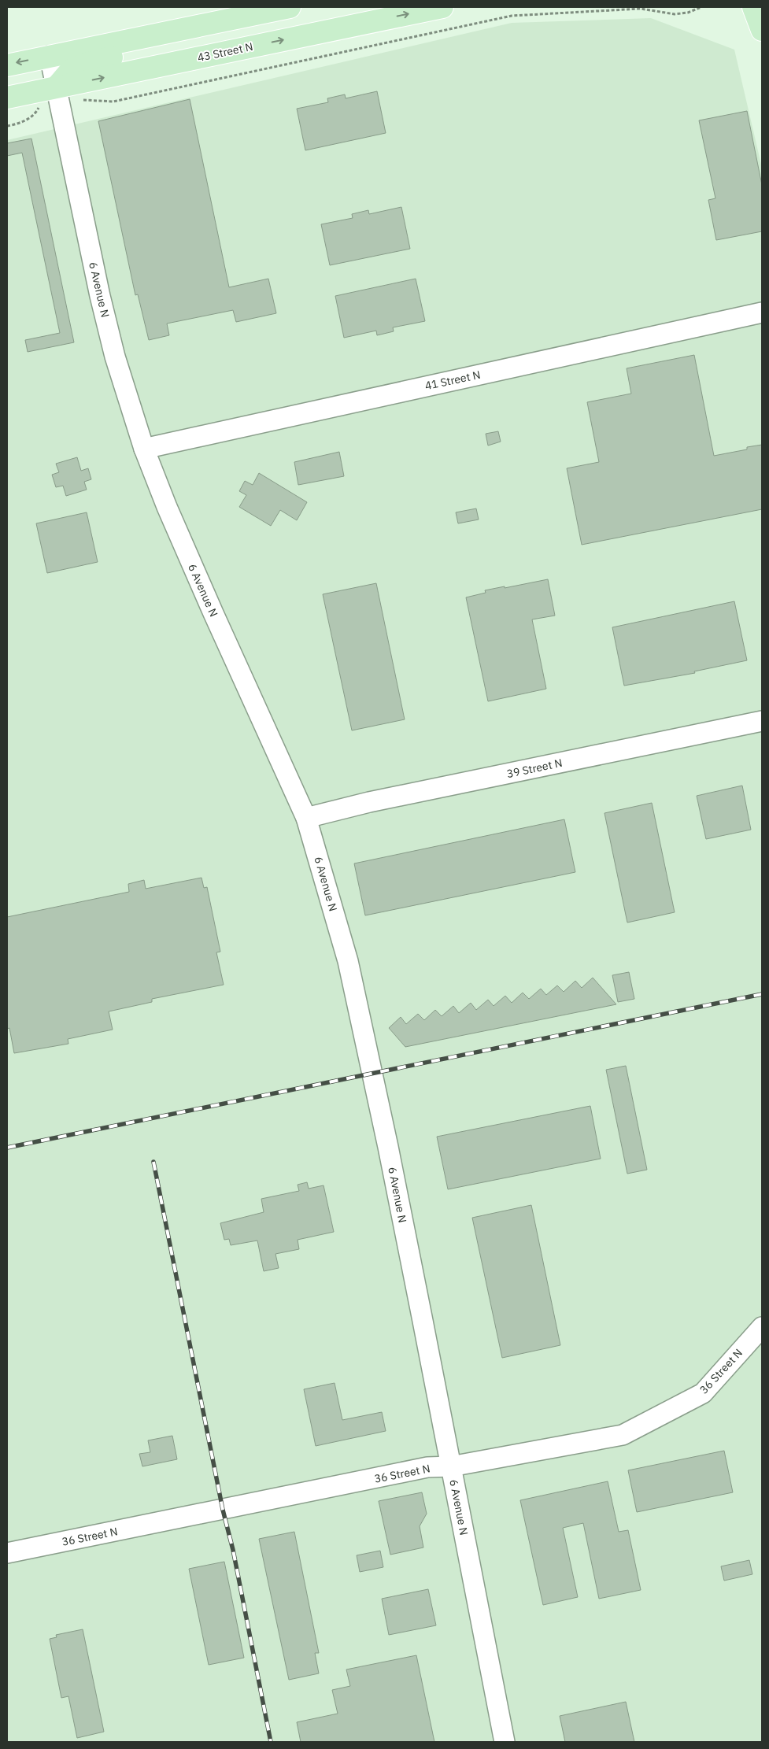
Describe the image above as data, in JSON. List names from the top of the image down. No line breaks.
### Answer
{"streets":{"main road":["43 Street N"],"street":["6 Avenue N","41 Street N","39 Street N","36 Street N"]},"crossings":[["43 Street N","6 Avenue N"],["6 Avenue N","41 Street N"],["6 Avenue N","39 Street N"],["6 Avenue N","36 Street N"]]}
